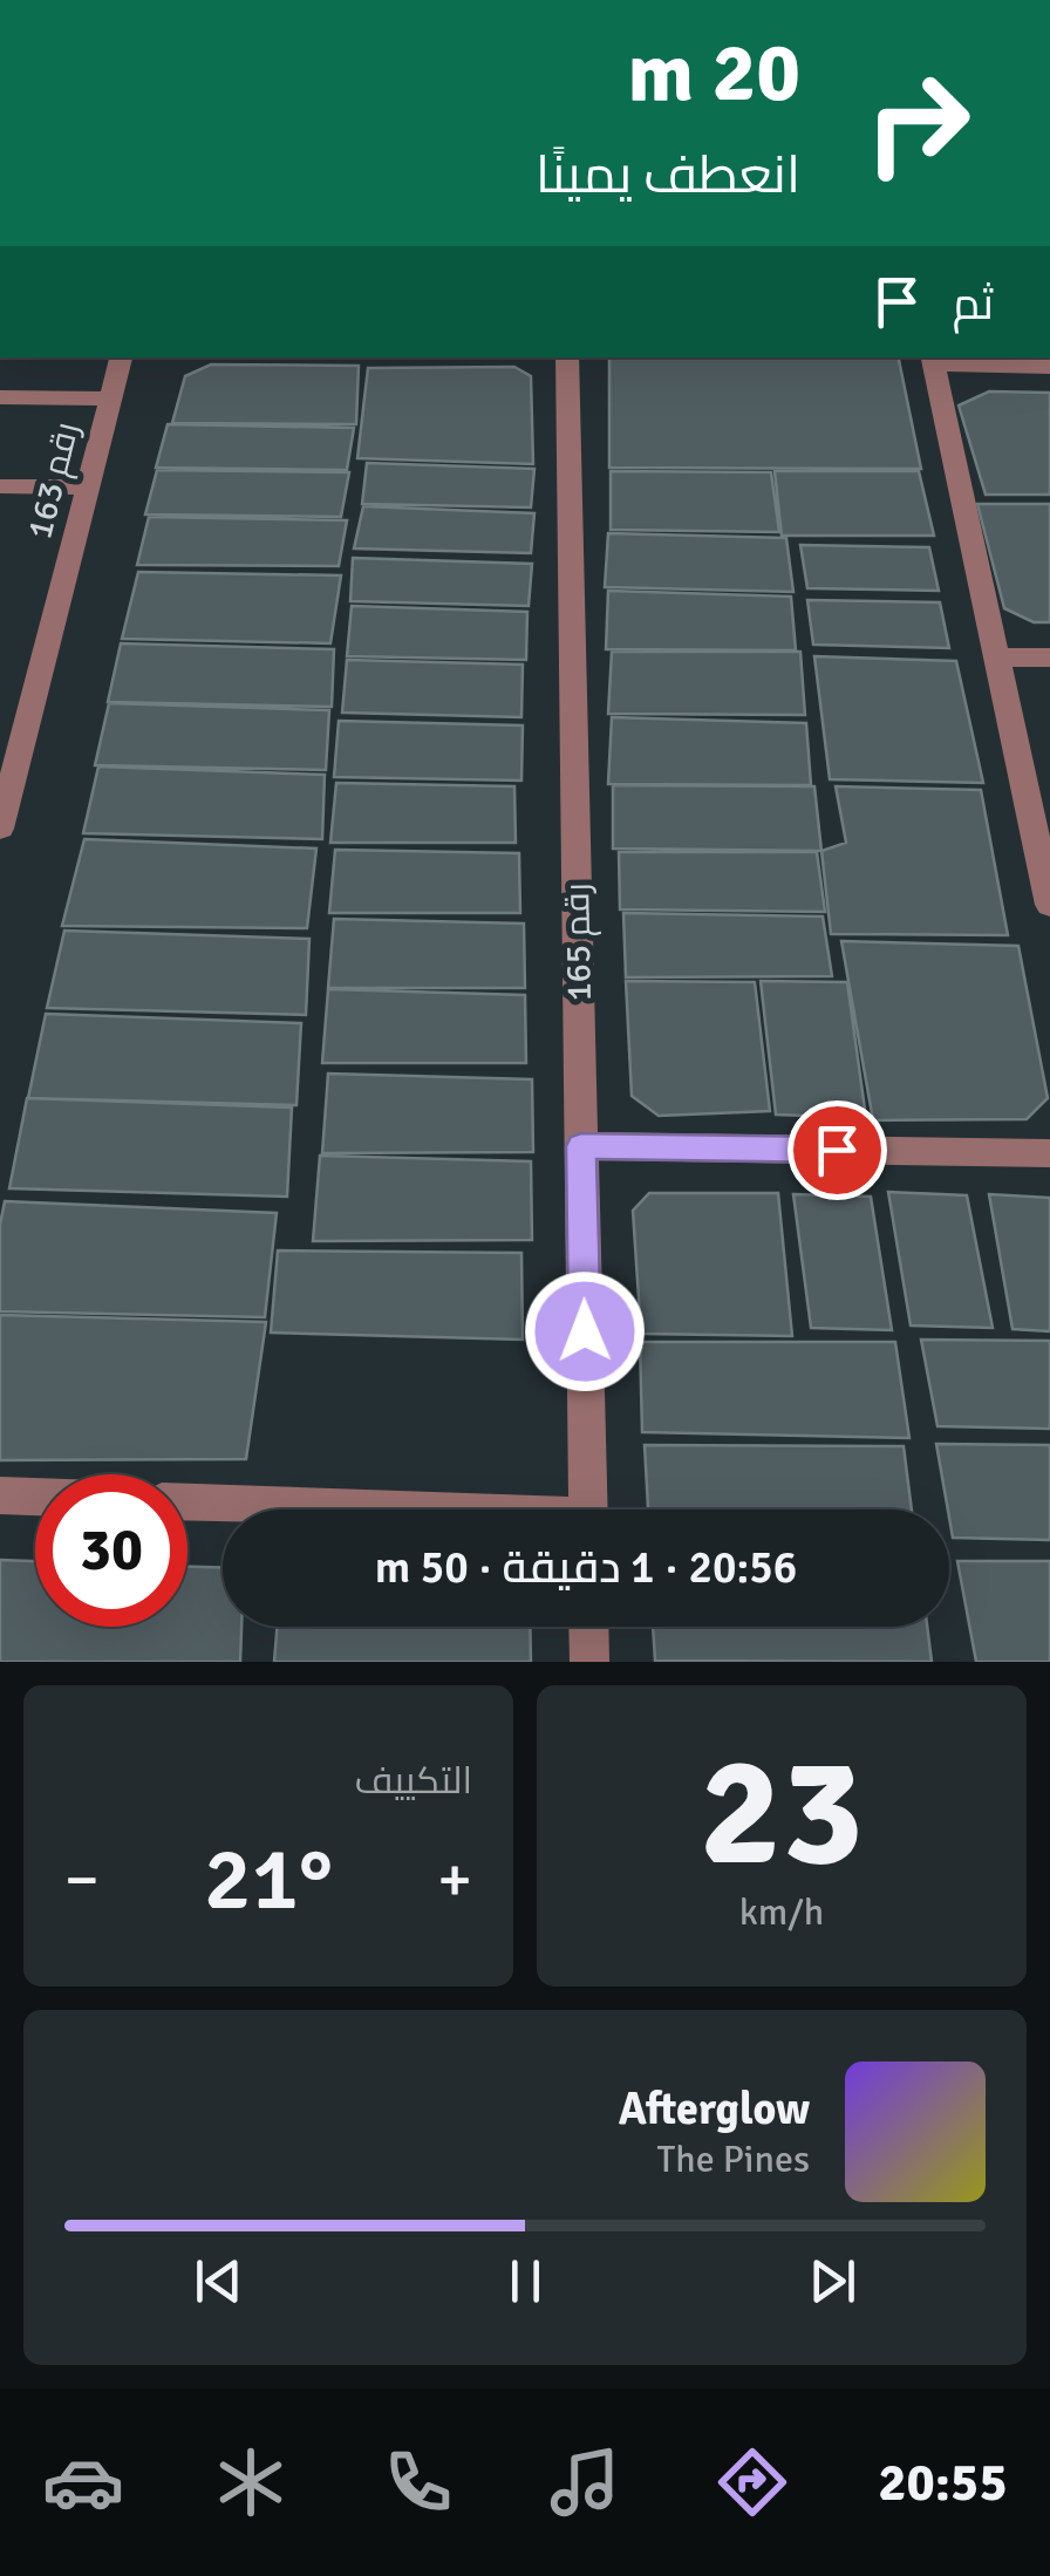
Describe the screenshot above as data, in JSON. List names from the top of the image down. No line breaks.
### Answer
{"streets":{"street":["رقم 163","رقم 165"]},"page":{"turn":["20 m","انعطف يمينًا"],"then":"ثم","limit":"30","trip":"20:56 · 1 دقيقة · 50 m","tile":[["23","km/h"],"التكييف"],"heat":["−","21°","+"],"song":["Afterglow","The Pines"],"tabs":"20:55"}}
